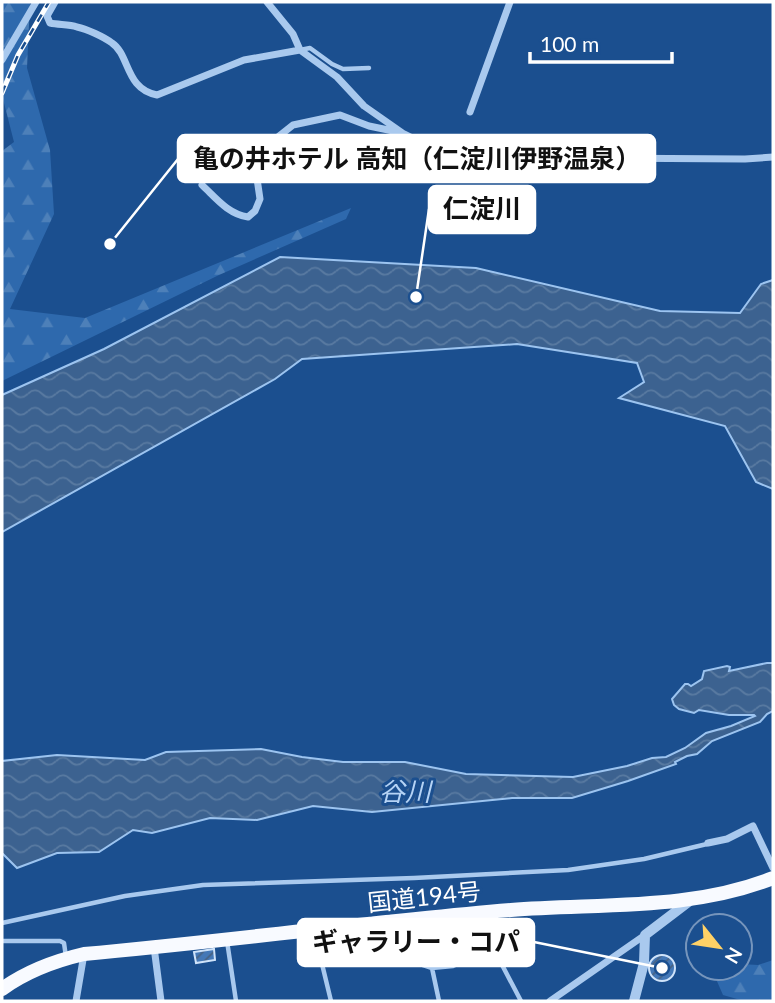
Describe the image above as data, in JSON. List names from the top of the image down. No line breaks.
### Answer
{"streets":{"highway":["国道194号"]},"water":["谷川"],"places":["亀の井ホテル 高知（仁淀川伊野温泉）","仁淀川","ギャラリー・コパ"],"scale_bar":"100 m","north":"bottom right"}
